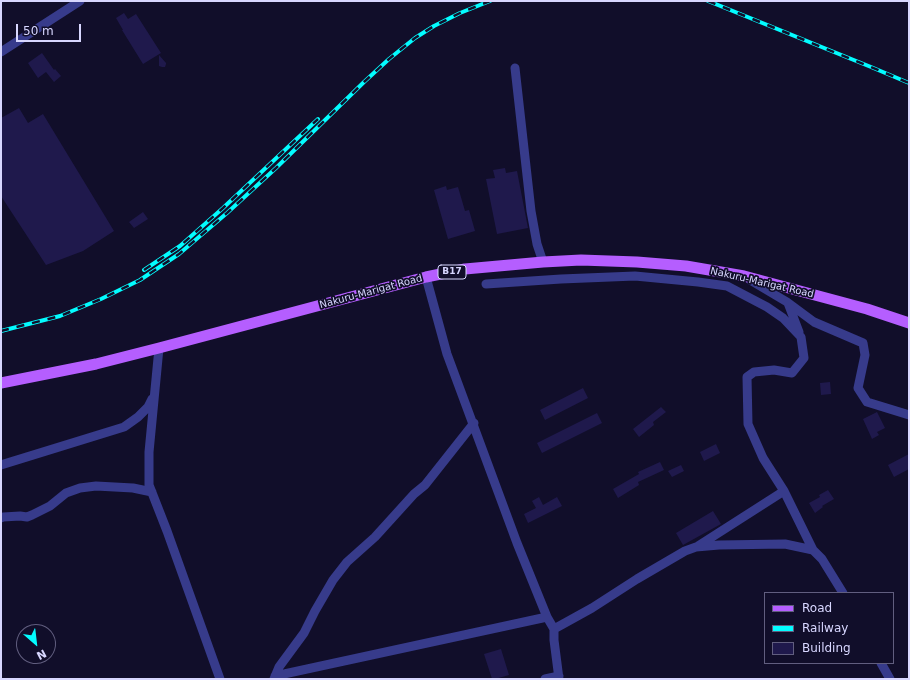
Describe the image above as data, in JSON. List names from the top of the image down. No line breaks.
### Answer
{"streets":{"main road":["B17","Nakuru-Marigat Road"]},"legend":["Road","Railway","Building"],"scale_bar":"50 m","north":"bottom right"}
